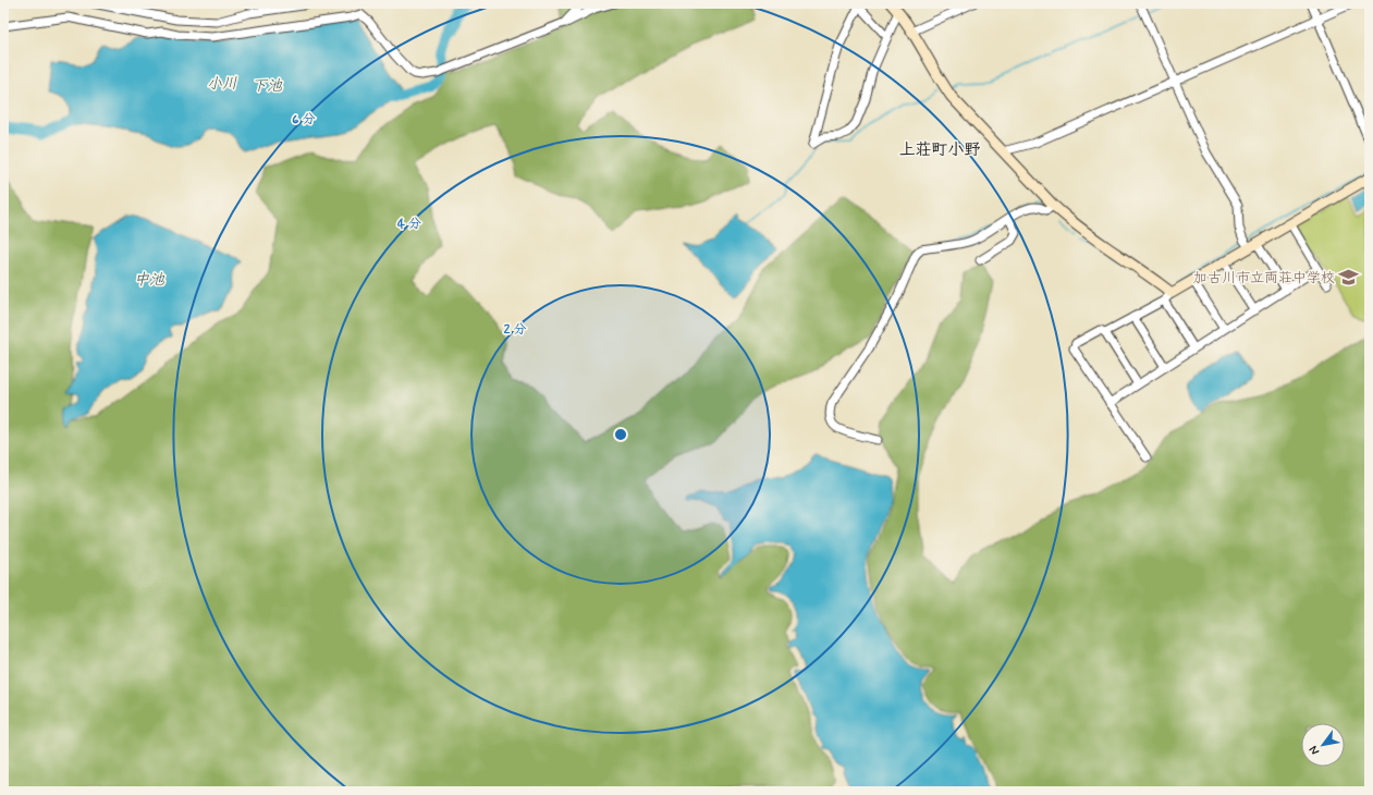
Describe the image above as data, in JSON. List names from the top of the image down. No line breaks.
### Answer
{"districts":["上荘町小野"],"water":["小川","下池","中池"],"places":{"school or university":["加古川市立両荘中学校"]},"north":"bottom left","rings":["6 分","4 分","2 分"]}
